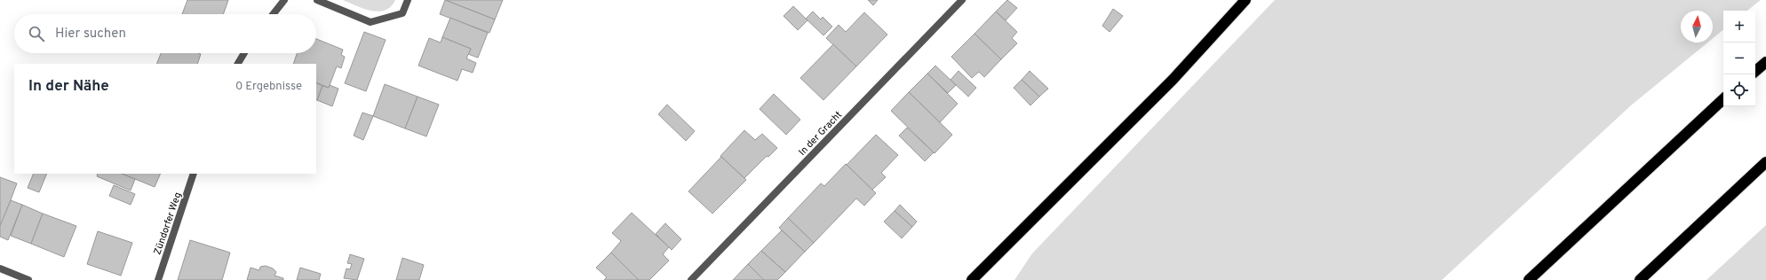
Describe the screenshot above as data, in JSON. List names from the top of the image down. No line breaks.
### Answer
{"streets":{"street":["In der Gracht","Zündorfer Weg"]},"north":"top","page":{"map_buttons":["+","−"],"search":"Hier suchen","heading":["In der Nähe","0 Ergebnisse"]}}
